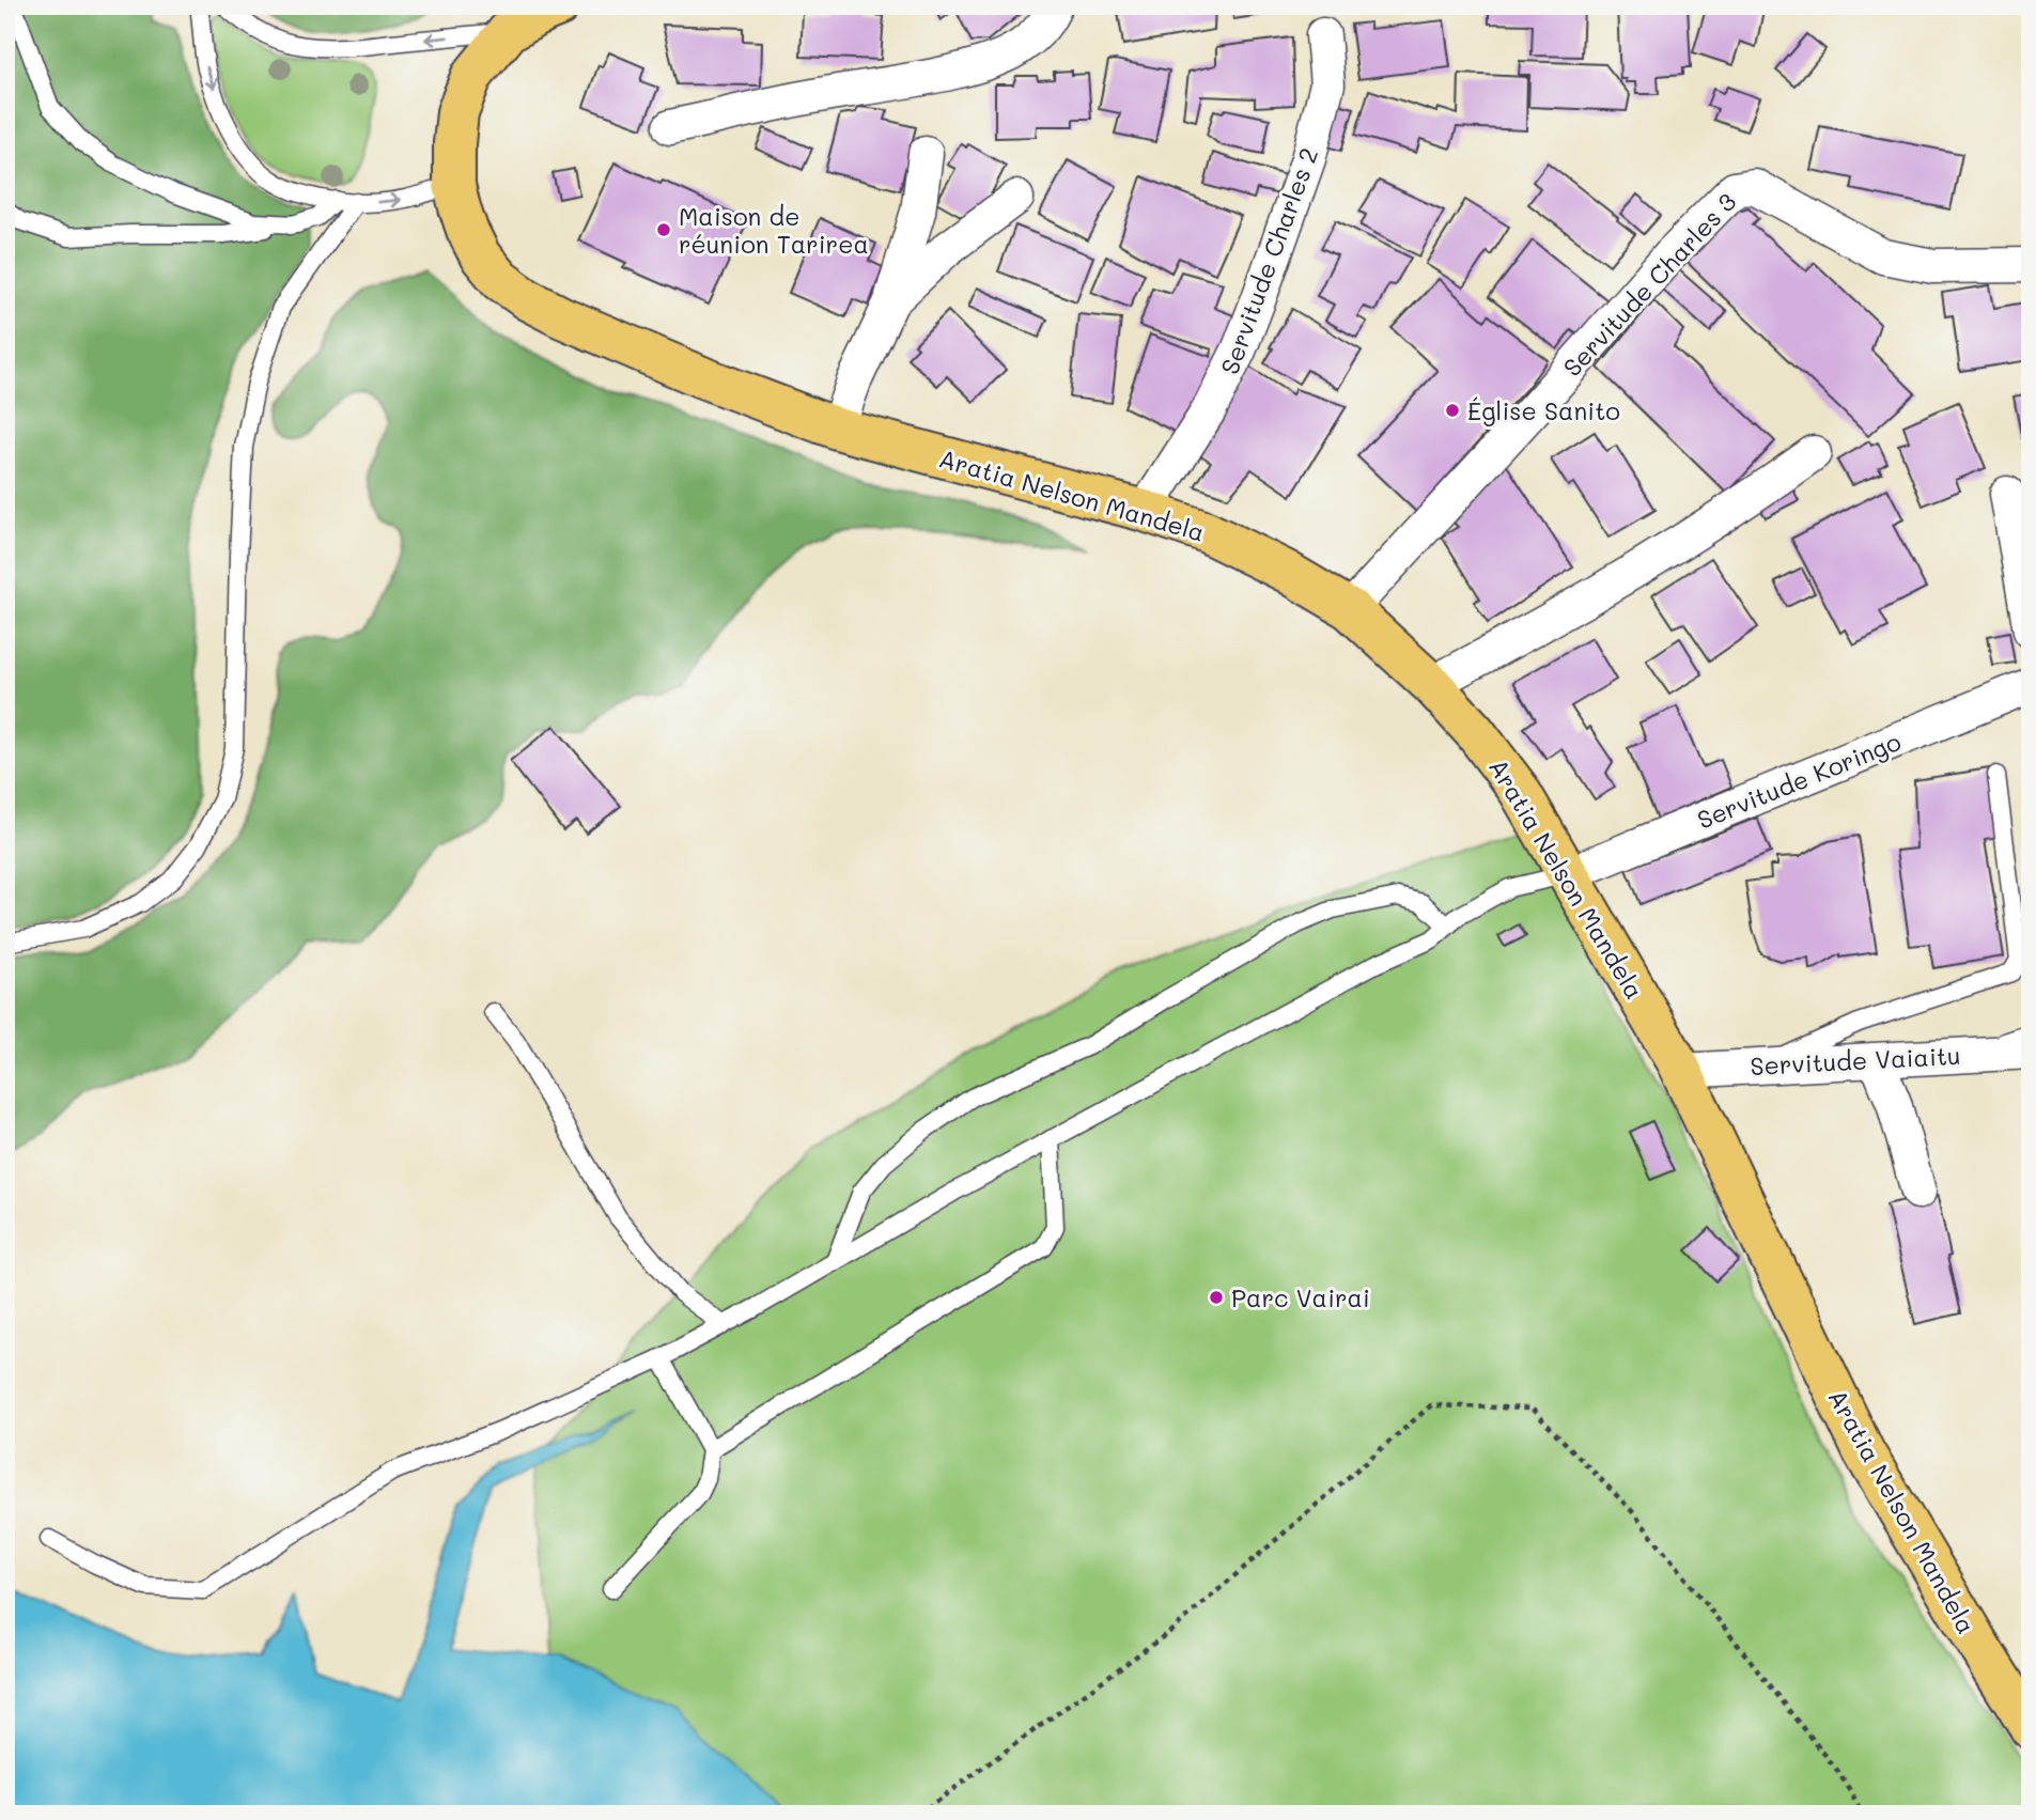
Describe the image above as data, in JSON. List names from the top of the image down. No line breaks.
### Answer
{"streets":{"main road":["Aratia Nelson Mandela"],"street":["Servitude Charles 2","Servitude Charles 3","Servitude Koringo","Servitude Vaiaitu"]},"crossings":[["Servitude Charles 2","Aratia Nelson Mandela"],["Servitude Charles 3","Aratia Nelson Mandela"],["Aratia Nelson Mandela","Servitude Koringo"],["Aratia Nelson Mandela","Servitude Vaiaitu"]],"places":["Maison de réunion Tarirea","Église Sanito","Parc Vairai"]}
